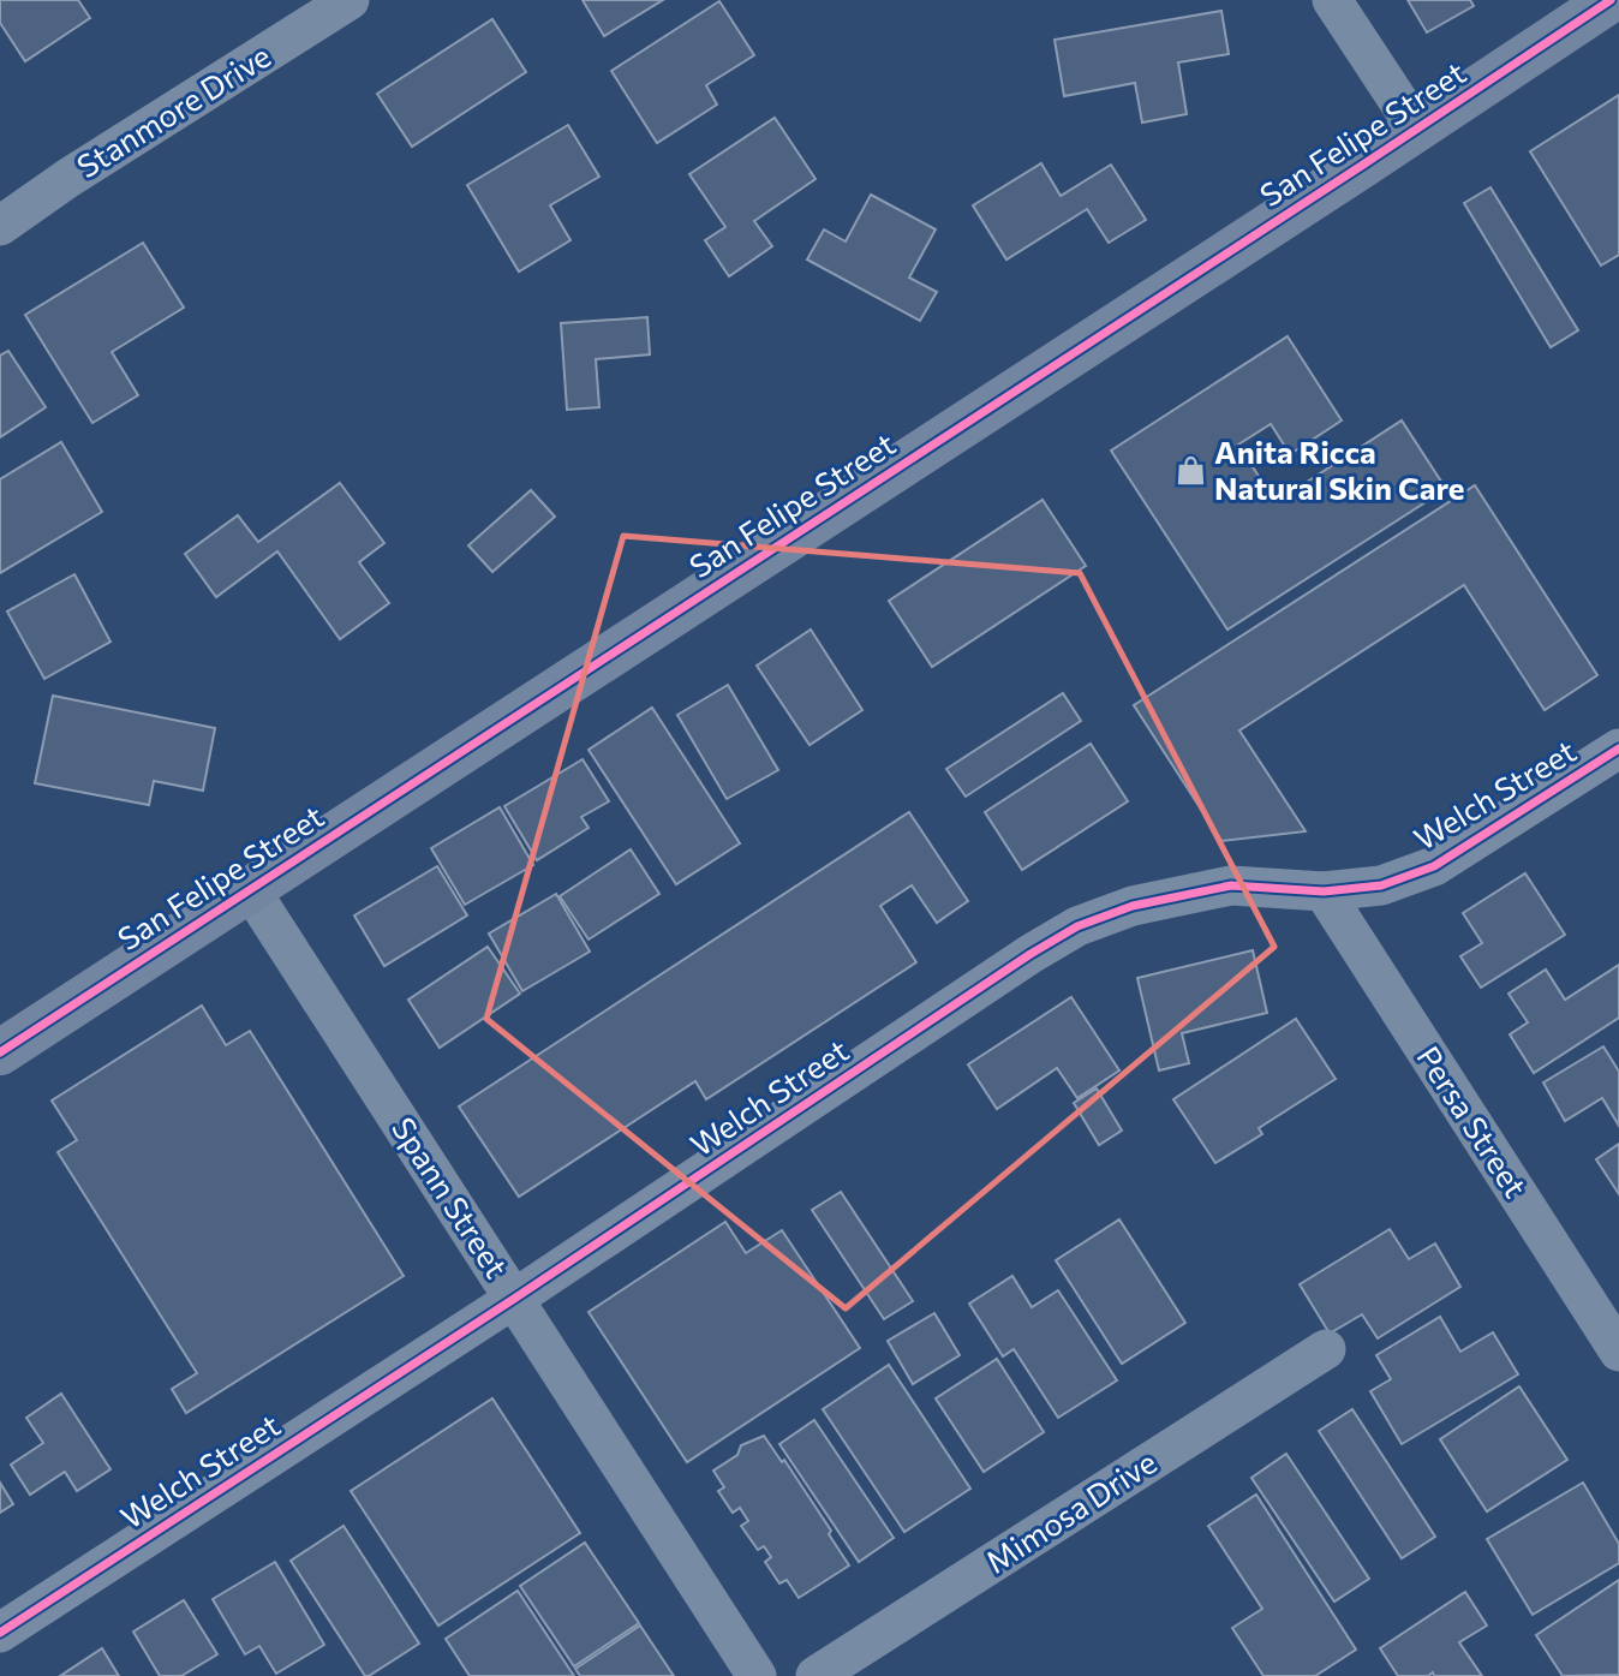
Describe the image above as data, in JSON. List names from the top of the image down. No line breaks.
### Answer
{"streets":{"street":["Stanmore Drive","San Felipe Street","Welch Street","Persa Street","Spann Street","Mimosa Drive"]},"crossings":[["San Felipe Street","Spann Street"],["Welch Street","Persa Street"],["Welch Street","Spann Street"]],"places":{"shop":["Anita Ricca Natural Skin Care"]}}
